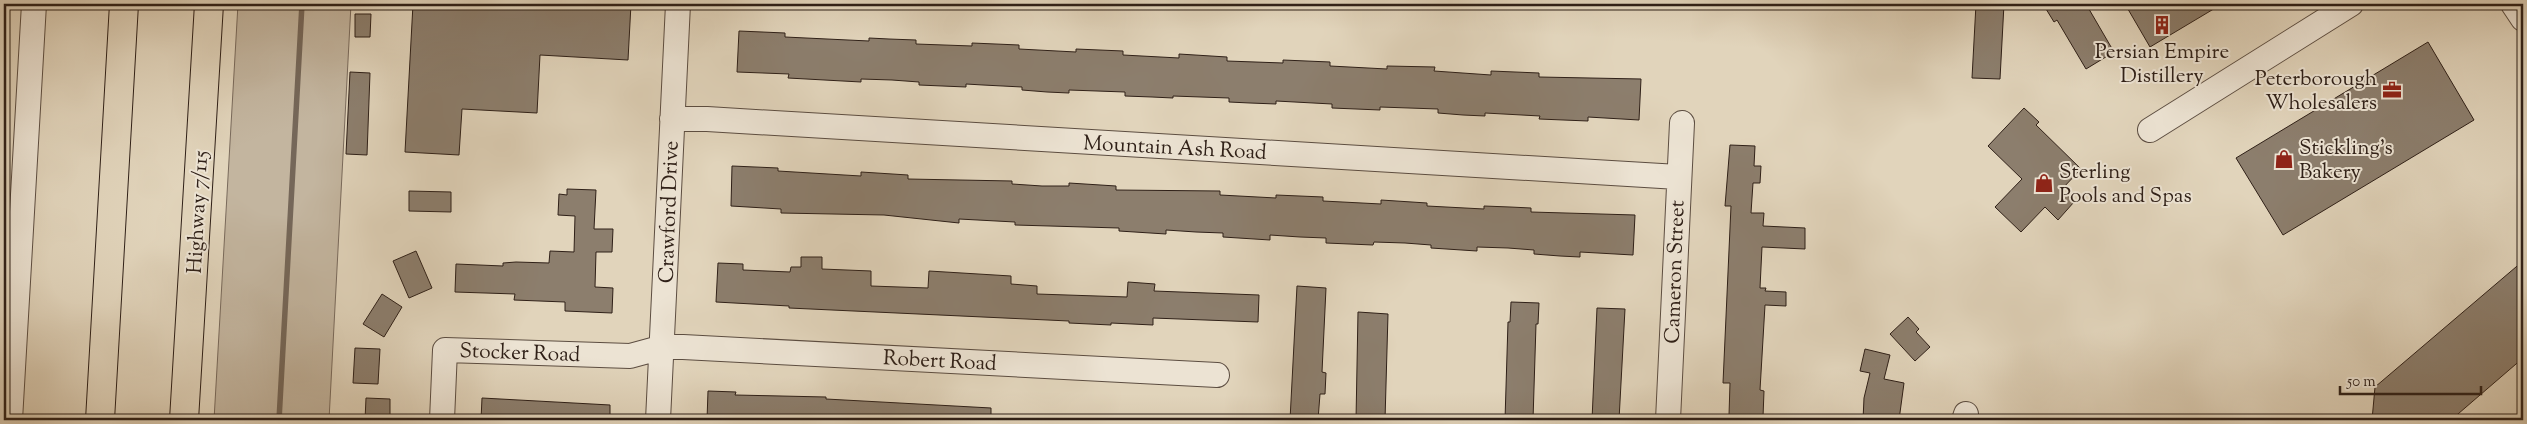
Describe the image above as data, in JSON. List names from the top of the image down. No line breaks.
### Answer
{"streets":{"highway":["Highway 7/115"],"street":["Mountain Ash Road","Crawford Drive","Cameron Street","Stocker Road","Robert Road"]},"crossings":[["Mountain Ash Road","Crawford Drive"],["Mountain Ash Road","Cameron Street"],["Crawford Drive","Stocker Road"],["Crawford Drive","Robert Road"],["Stocker Road","Robert Road"]],"places":{"building":["Persian Empire Distillery"],"office":["Peterborough Wholesalers"],"shop":["Stickling's Bakery","Sterling Pools and Spas"]},"scale_bar":"50 m"}
